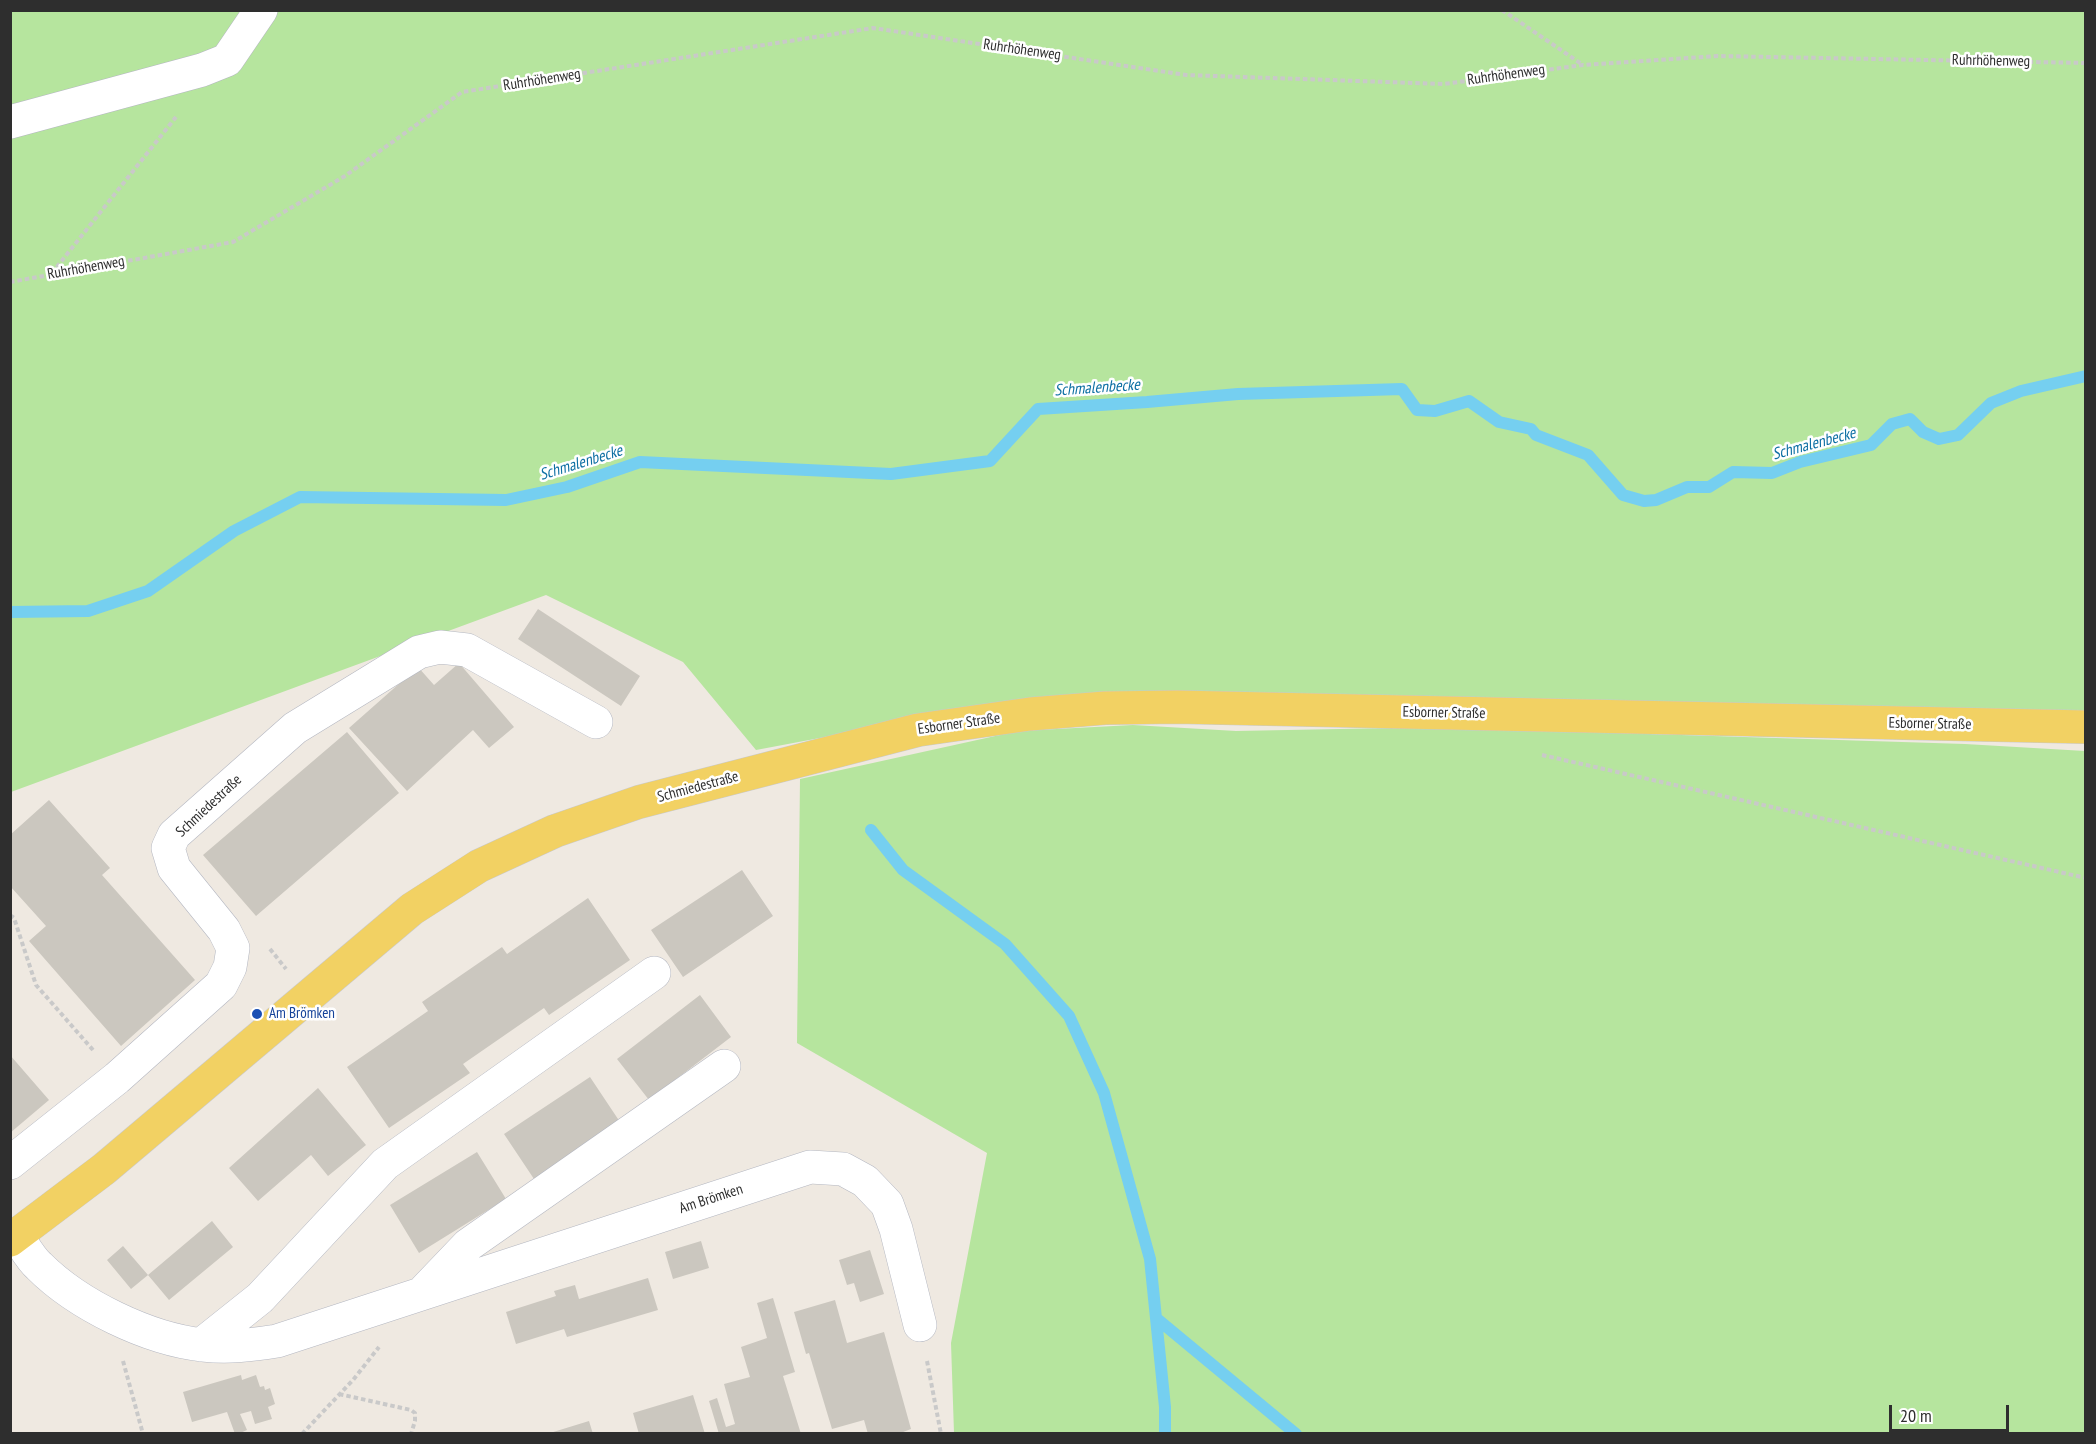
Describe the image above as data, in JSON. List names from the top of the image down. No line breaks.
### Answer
{"streets":{"main road":["Esborner Straße","Schmiedestraße"],"street":["Am Brömken"],"path":["Ruhrhöhenweg"]},"crossings":[["Esborner Straße","Schmiedestraße"],["Schmiedestraße","Am Brömken"]],"water":["Schmalenbecke"],"places":["Am Brömken"],"scale_bar":"20 m"}
